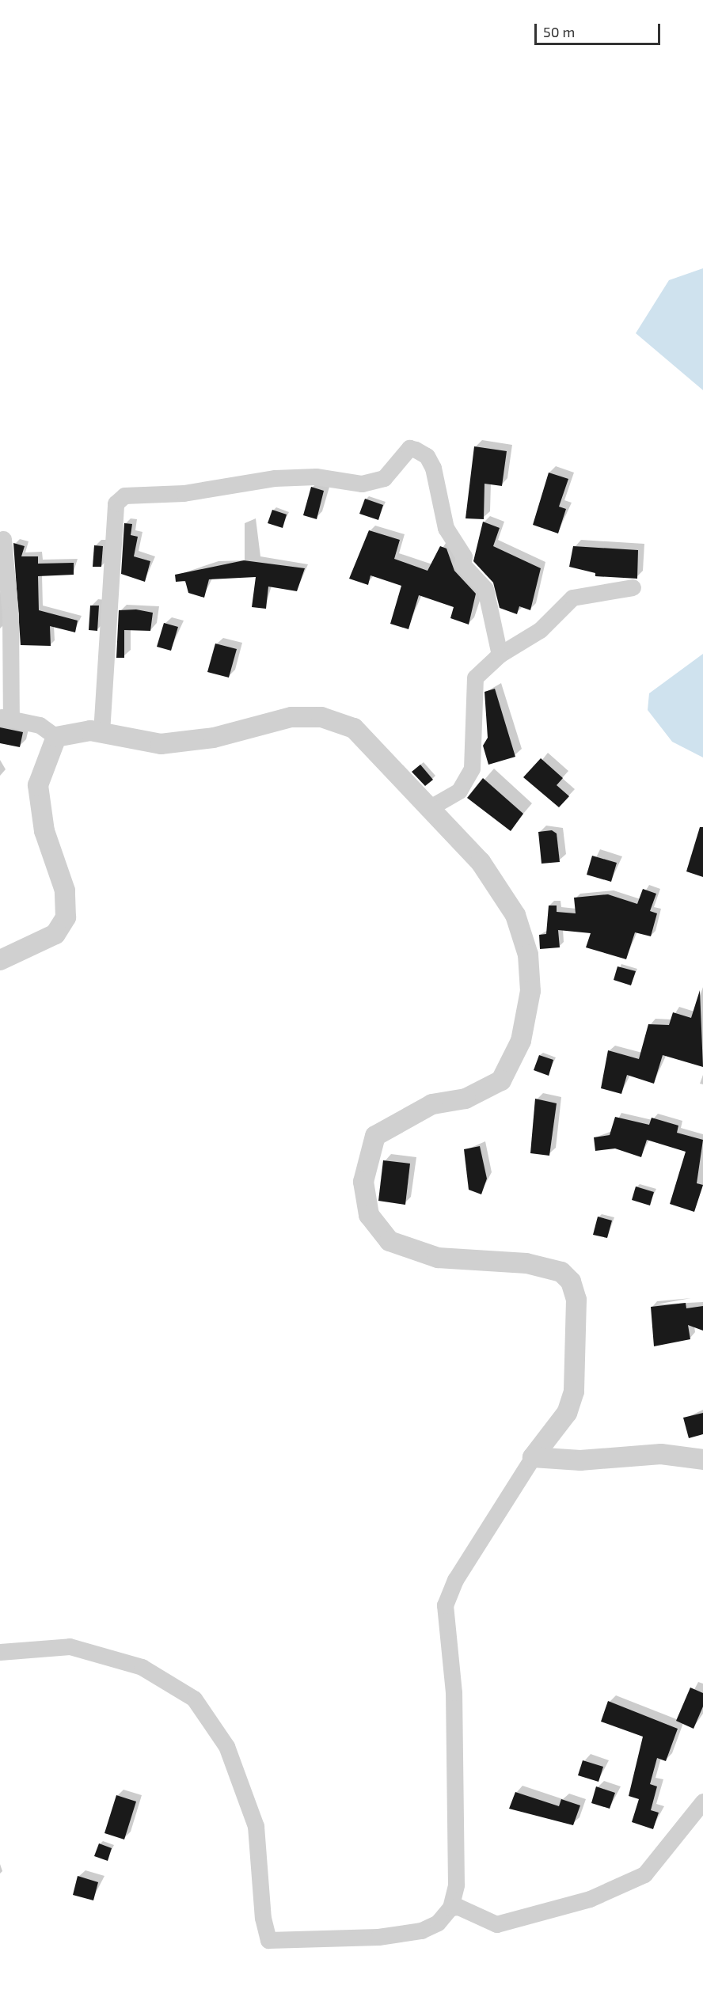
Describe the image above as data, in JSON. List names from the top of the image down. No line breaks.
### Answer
{"scale_bar":"50 m"}
